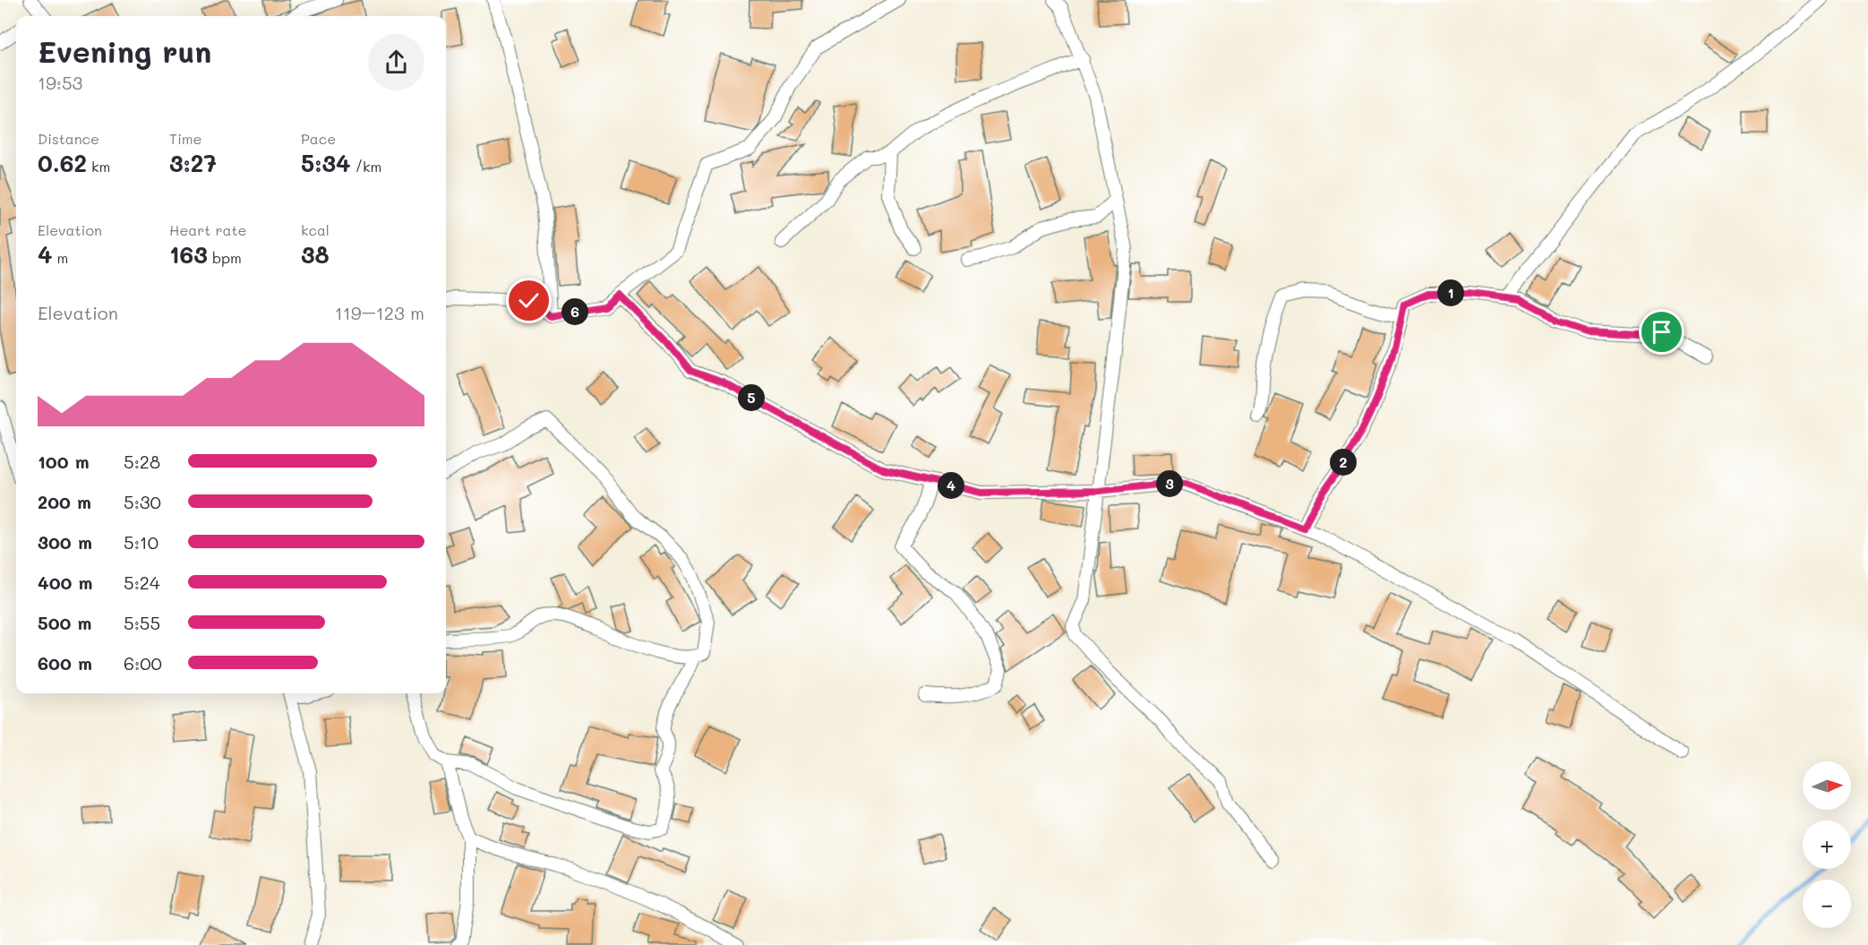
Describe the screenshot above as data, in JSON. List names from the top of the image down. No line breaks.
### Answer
{"north":"right","page":{"heading":["Evening run","19:53"],"stats":[["Distance","0.62 km"],["Time","3:27"],["Pace","5:34 /km"],["Elevation","4 m"],["Heart rate","163 bpm"],["kcal","38"]],"pins":["1","6","5","2","3","4"],"chart":["Elevation","119–123 m"],"list":[{"name":"100 m","note":"5:28"},{"name":"200 m","note":"5:30"},{"name":"300 m","note":"5:10"},{"name":"400 m","note":"5:24"},{"name":"500 m","note":"5:55"},{"name":"600 m","note":"6:00"}],"map_buttons":["+","−"]}}
